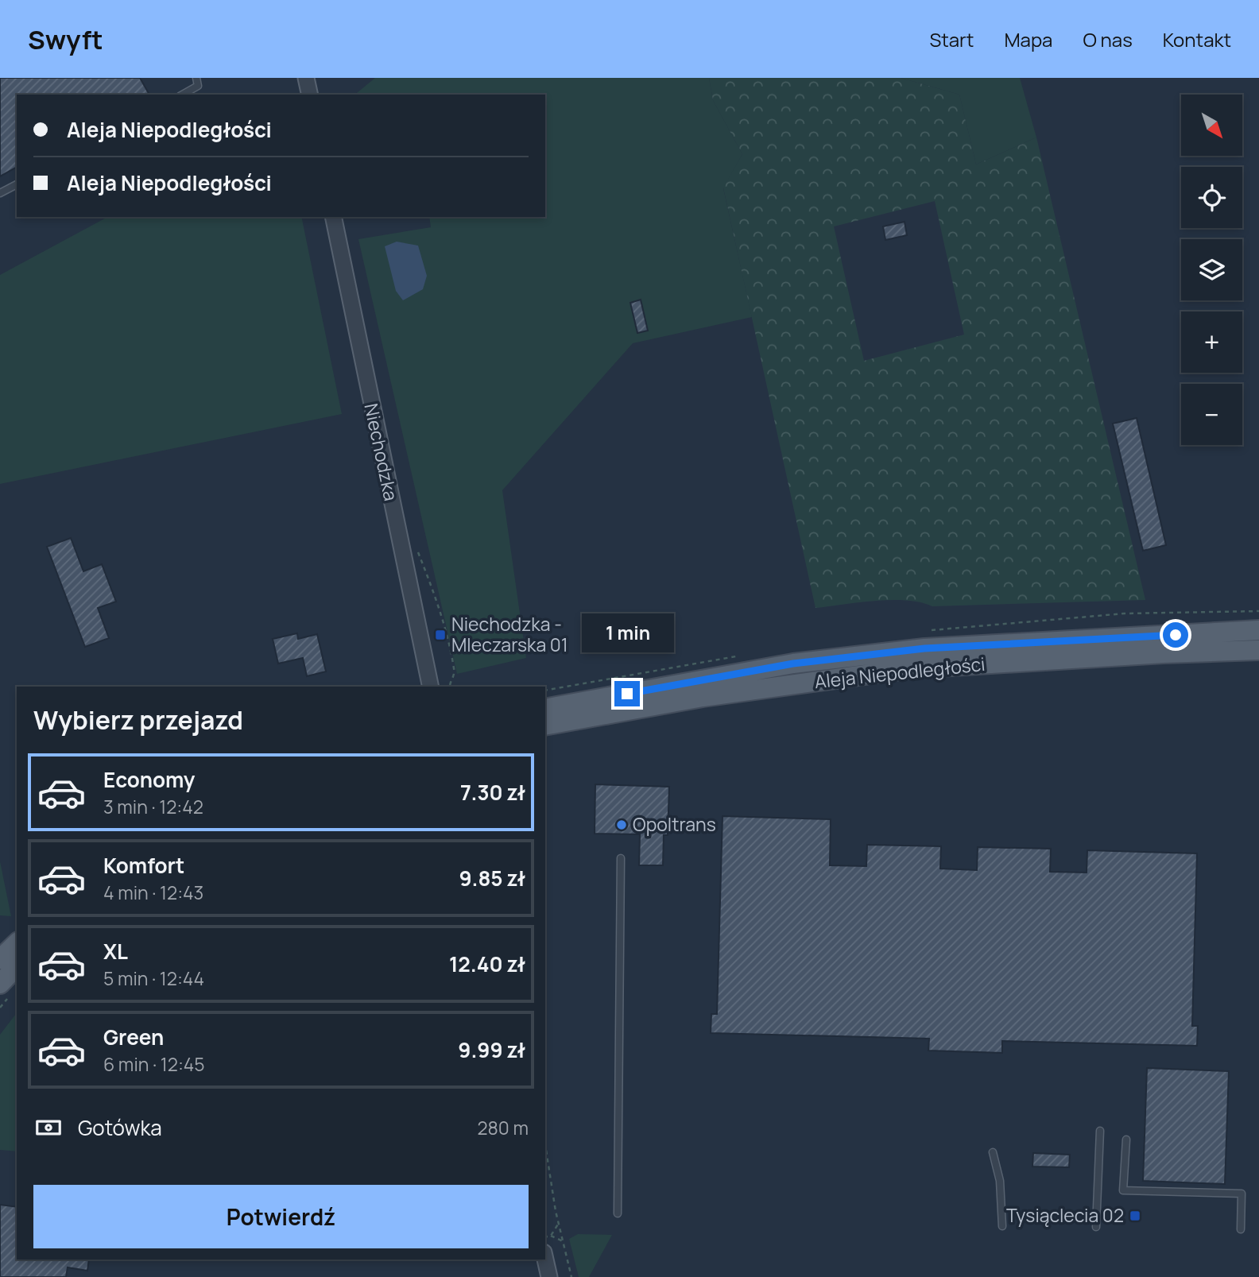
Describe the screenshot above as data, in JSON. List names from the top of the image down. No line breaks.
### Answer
{"streets":{"main road":["Aleja Niepodległości"],"street":["Niechodzka"]},"places":{"transit":["Niechodzka - Mleczarska 01","Tysiąclecia 02"],"other":["Opoltrans"]},"north":"bottom right","page":{"header":"Swyft","nav":["Start","Mapa","O nas","Kontakt"],"map_buttons":["+","−"],"banner":["Aleja Niepodległości","Aleja Niepodległości"],"bubble":"1 min","heading":"Wybierz przejazd","list":[{"name":"Economy","note":"3 min · 12:42","value":"7.30 zł"},{"name":"Komfort","note":"4 min · 12:43","value":"9.85 zł"},{"name":"XL","note":"5 min · 12:44","value":"12.40 zł"},{"name":"Green","note":"6 min · 12:45","value":"9.99 zł"}],"pay":["Gotówka","280 m"],"buttons":"Potwierdź"}}
